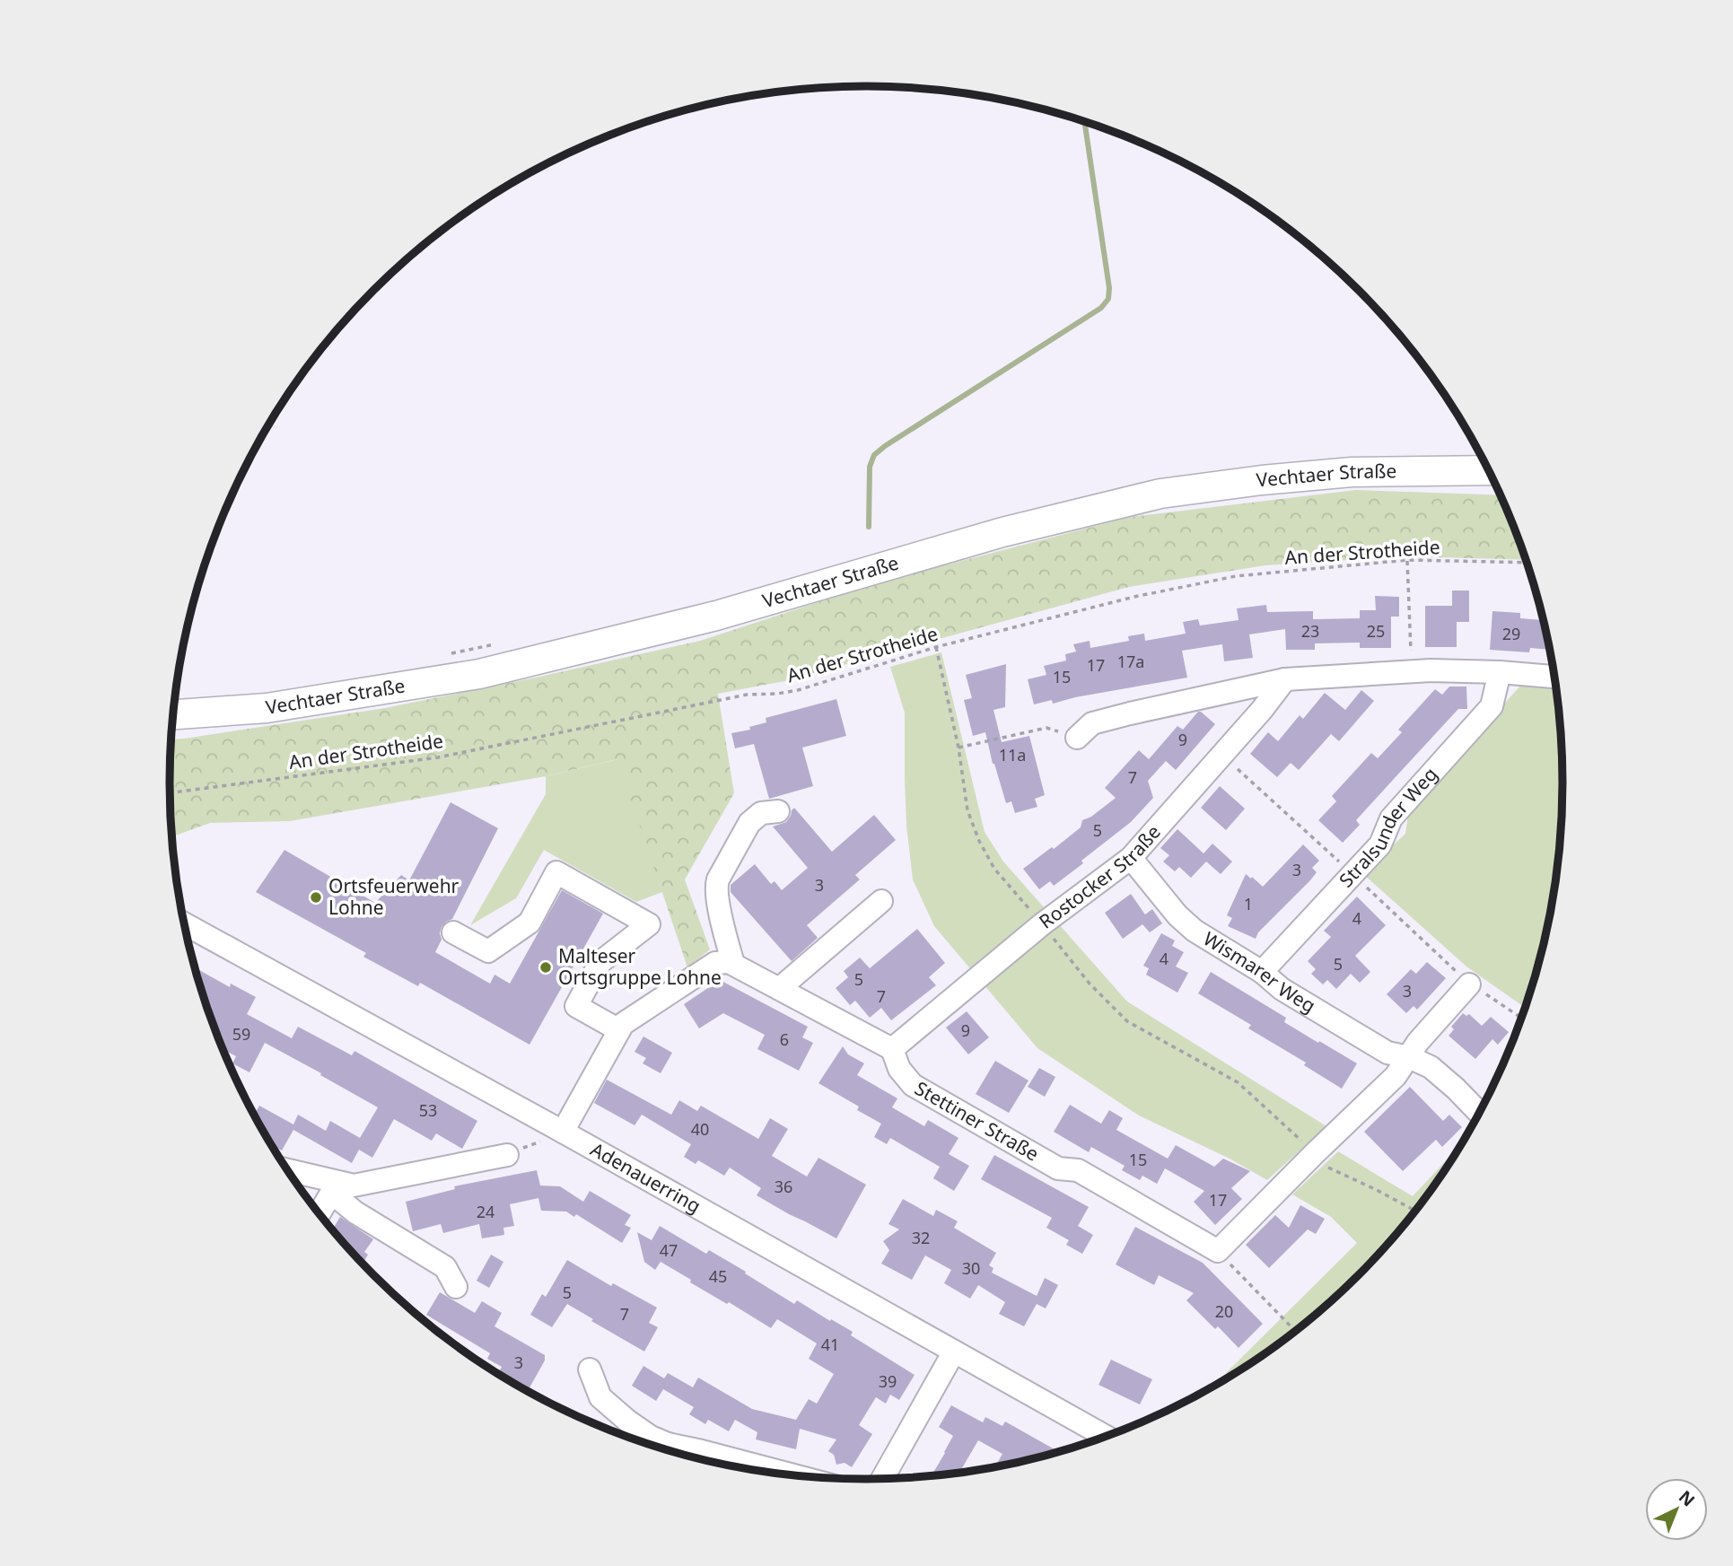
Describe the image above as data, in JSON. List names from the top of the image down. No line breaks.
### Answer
{"streets":{"main road":["Vechtaer Straße"],"street":["Stralsunder Weg","Rostocker Straße","Wismarer Weg","Stettiner Straße","Adenauerring"],"path":["An der Strotheide"]},"crossings":[["Stralsunder Weg","Wismarer Weg"],["Rostocker Straße","Wismarer Weg"],["Rostocker Straße","Stettiner Straße"]],"places":["Ortsfeuerwehr Lohne","Malteser Ortsgruppe Lohne"],"house_numbers":["23","25","29","17a","17","15","9","11a","7","5","3","3","1","4","4","5","5","3","7","9","59","6","53","40","15","36","17","24","32","47","30","45","5","20","7","41","3","39"],"north":"top right"}
